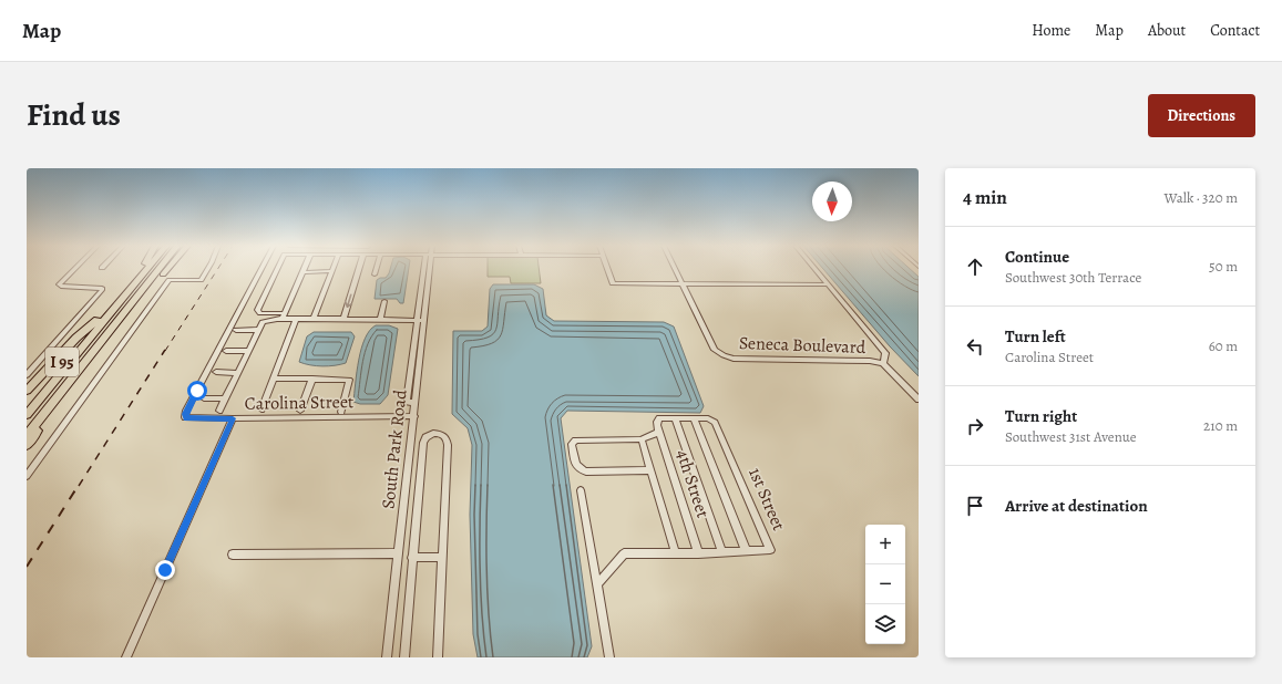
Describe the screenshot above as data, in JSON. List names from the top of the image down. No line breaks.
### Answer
{"streets":{"highway":["I 95"],"street":["Seneca Boulevard","Carolina Street","South Park Road","4th Street","1st Street"]},"crossings":[["Carolina Street","South Park Road"],["4th Street","1st Street"]],"north":"bottom","page":{"header":"Map","nav":["Home","Map","About","Contact"],"title":"Find us","buttons":"Directions","heading":["4 min","Walk · 320 m"],"list":[["Continue","Southwest 30th Terrace","50 m"],["Turn left","Carolina Street","60 m"],["Turn right","Southwest 31st Avenue","210 m"],"Arrive at destination"],"map_buttons":["+","−"]}}
